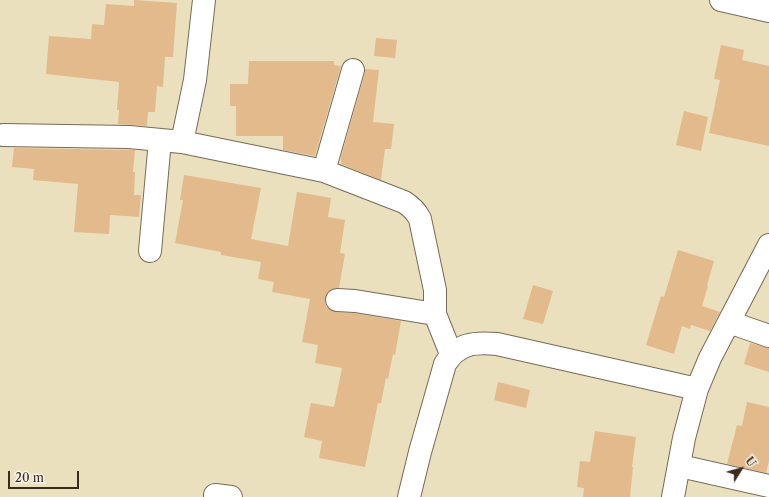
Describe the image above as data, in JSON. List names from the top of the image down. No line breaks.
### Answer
{"scale_bar":"20 m","north":"top right"}
